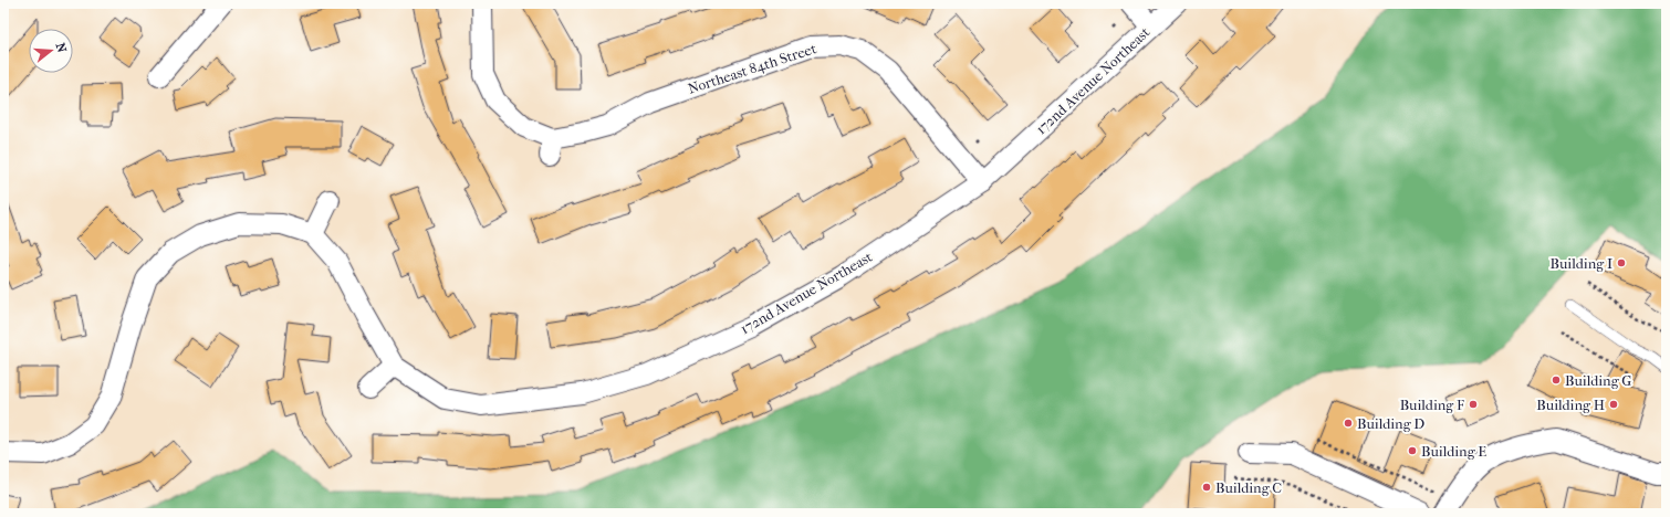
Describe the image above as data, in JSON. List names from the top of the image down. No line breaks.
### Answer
{"streets":{"street":["Northeast 84th Street","172nd Avenue Northeast"]},"crossings":[["Northeast 84th Street","172nd Avenue Northeast"]],"places":["Building I","Building G","Building F","Building H","Building D","Building E","Building C"],"north":"right"}
